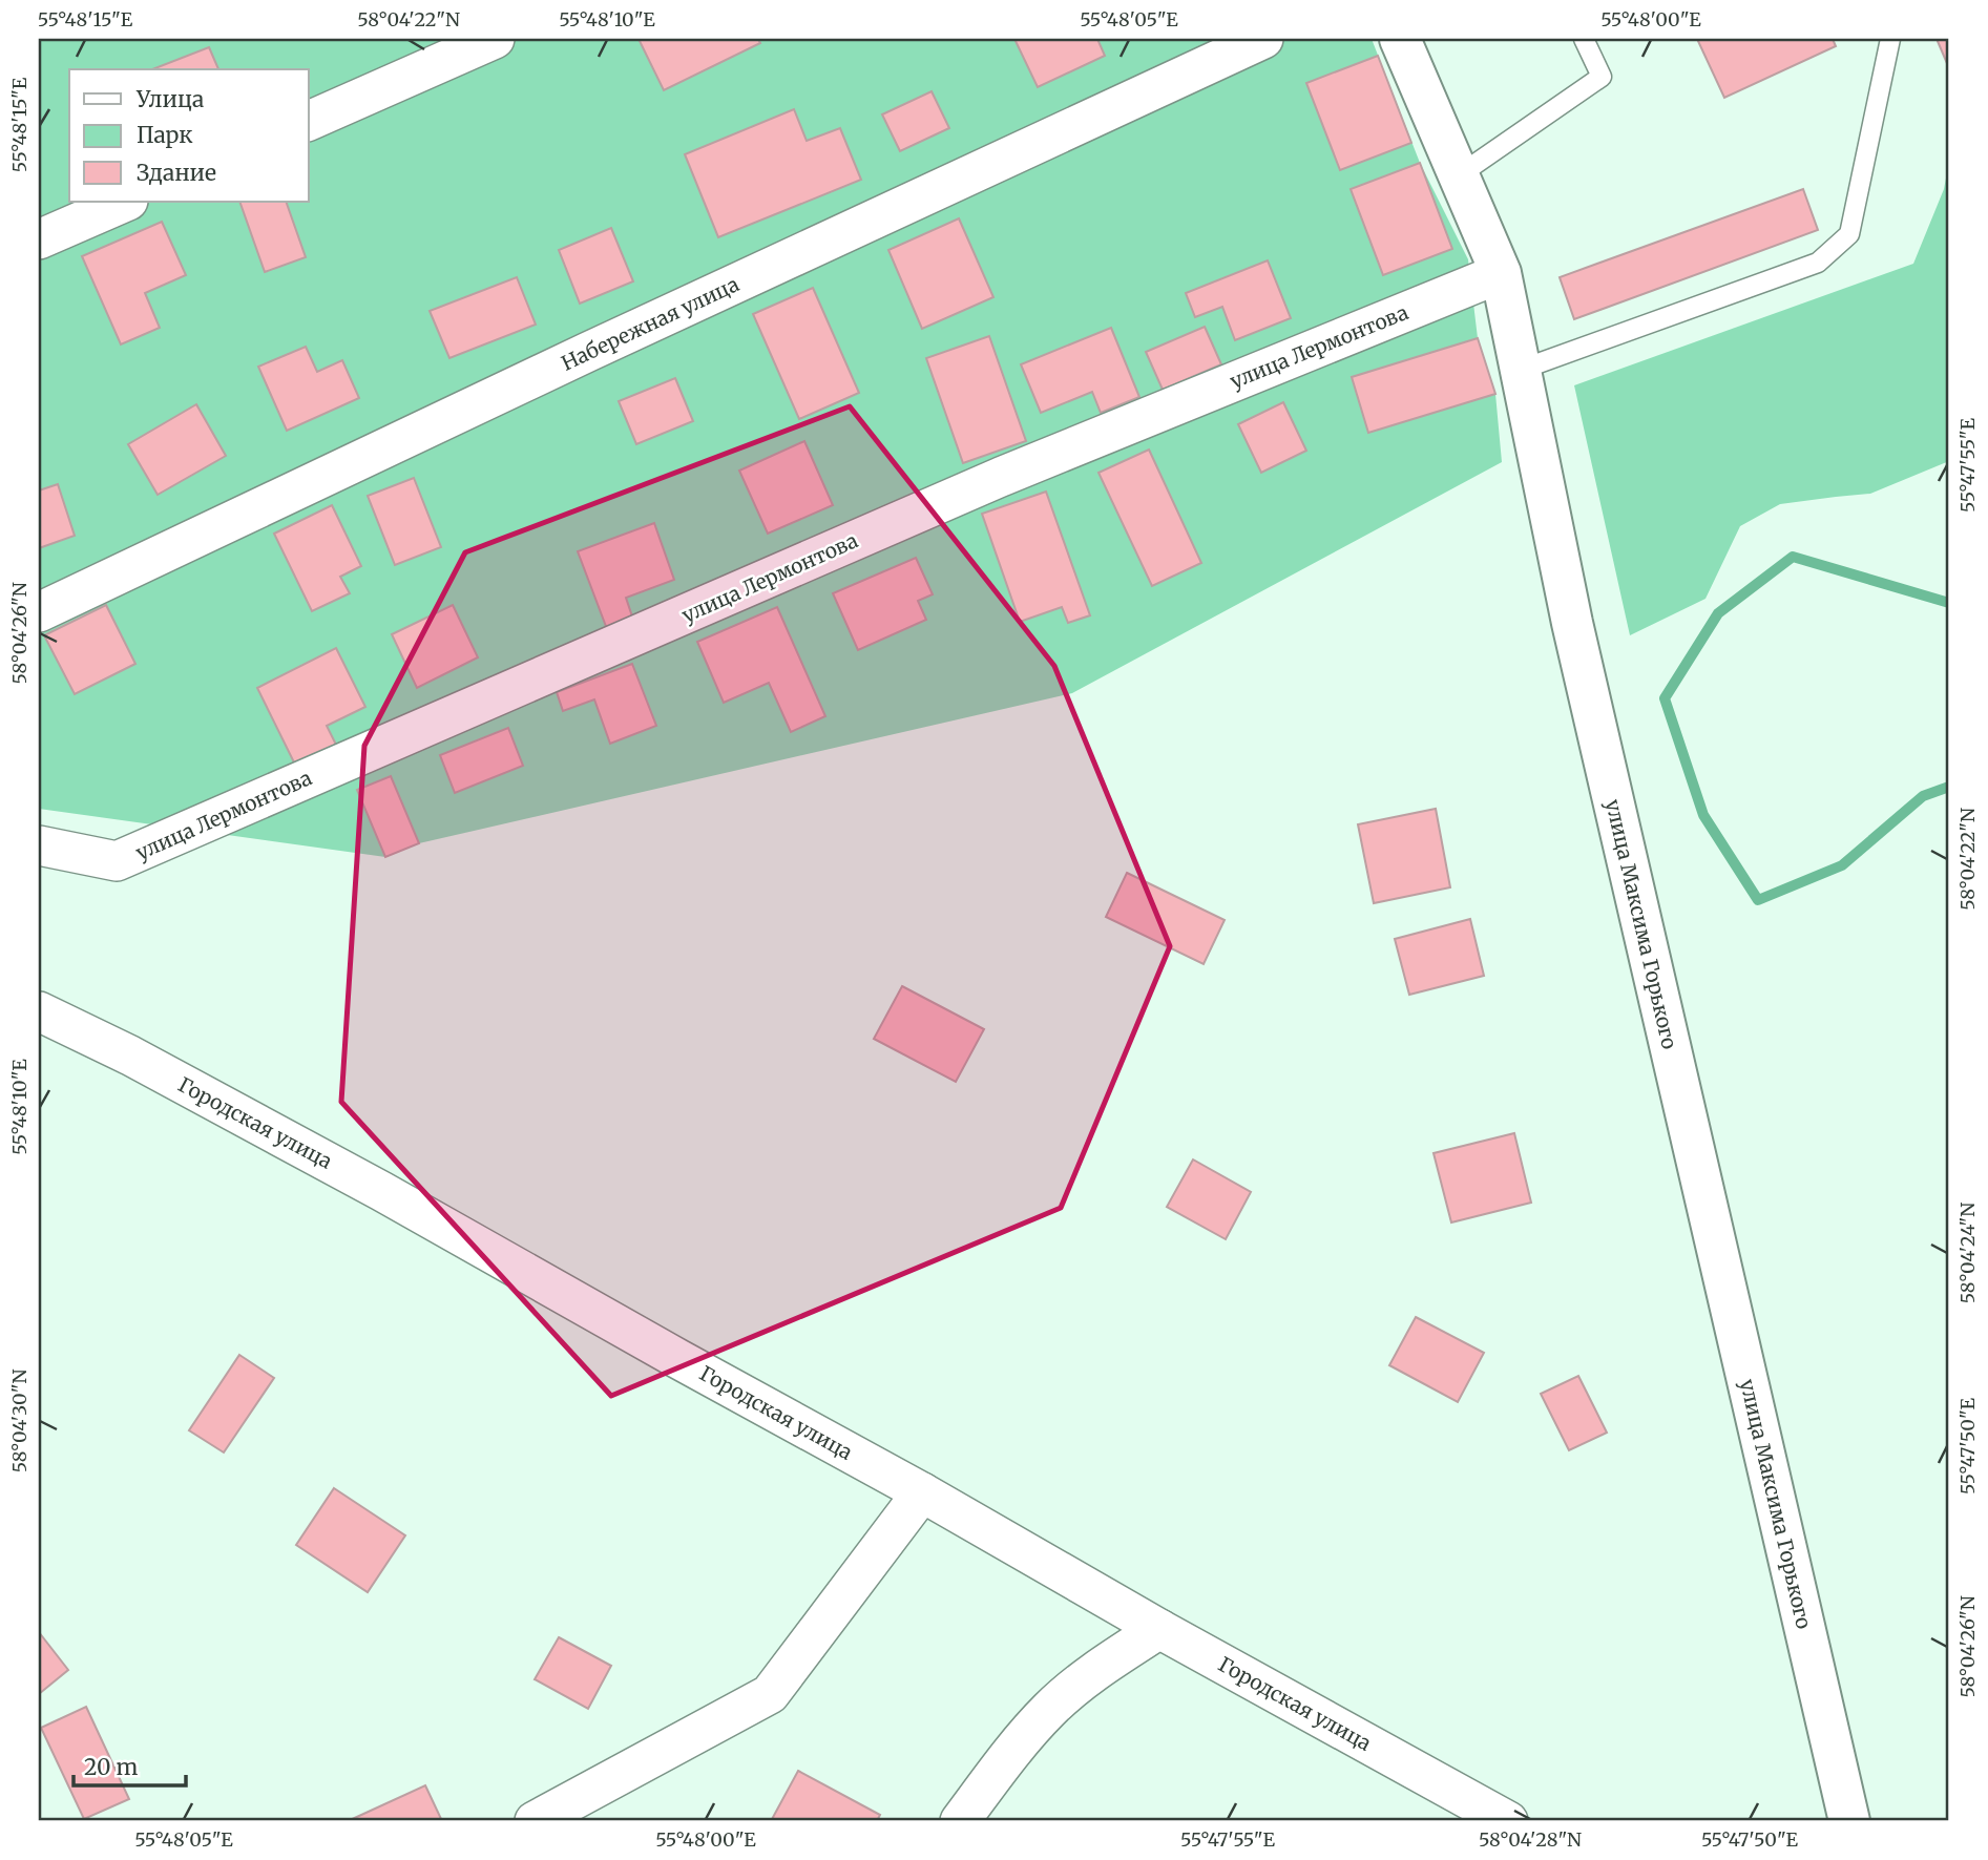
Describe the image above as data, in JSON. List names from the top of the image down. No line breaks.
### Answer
{"streets":{"street":["Набережная улица","улица Лермонтова","улица Максима Горького","Городская улица"]},"crossings":[["улица Лермонтова","улица Максима Горького"]],"legend":["Улица","Парк","Здание"],"scale_bar":"20 m","coordinates":["55°48'15\"E","58°04'22\"N","55°48'10\"E","55°48'05\"E","55°48'00\"E","55°47'55\"E","58°04'26\"N","58°04'24\"N","58°04'30\"N","55°47'50\"E","58°04'28\"N"]}
